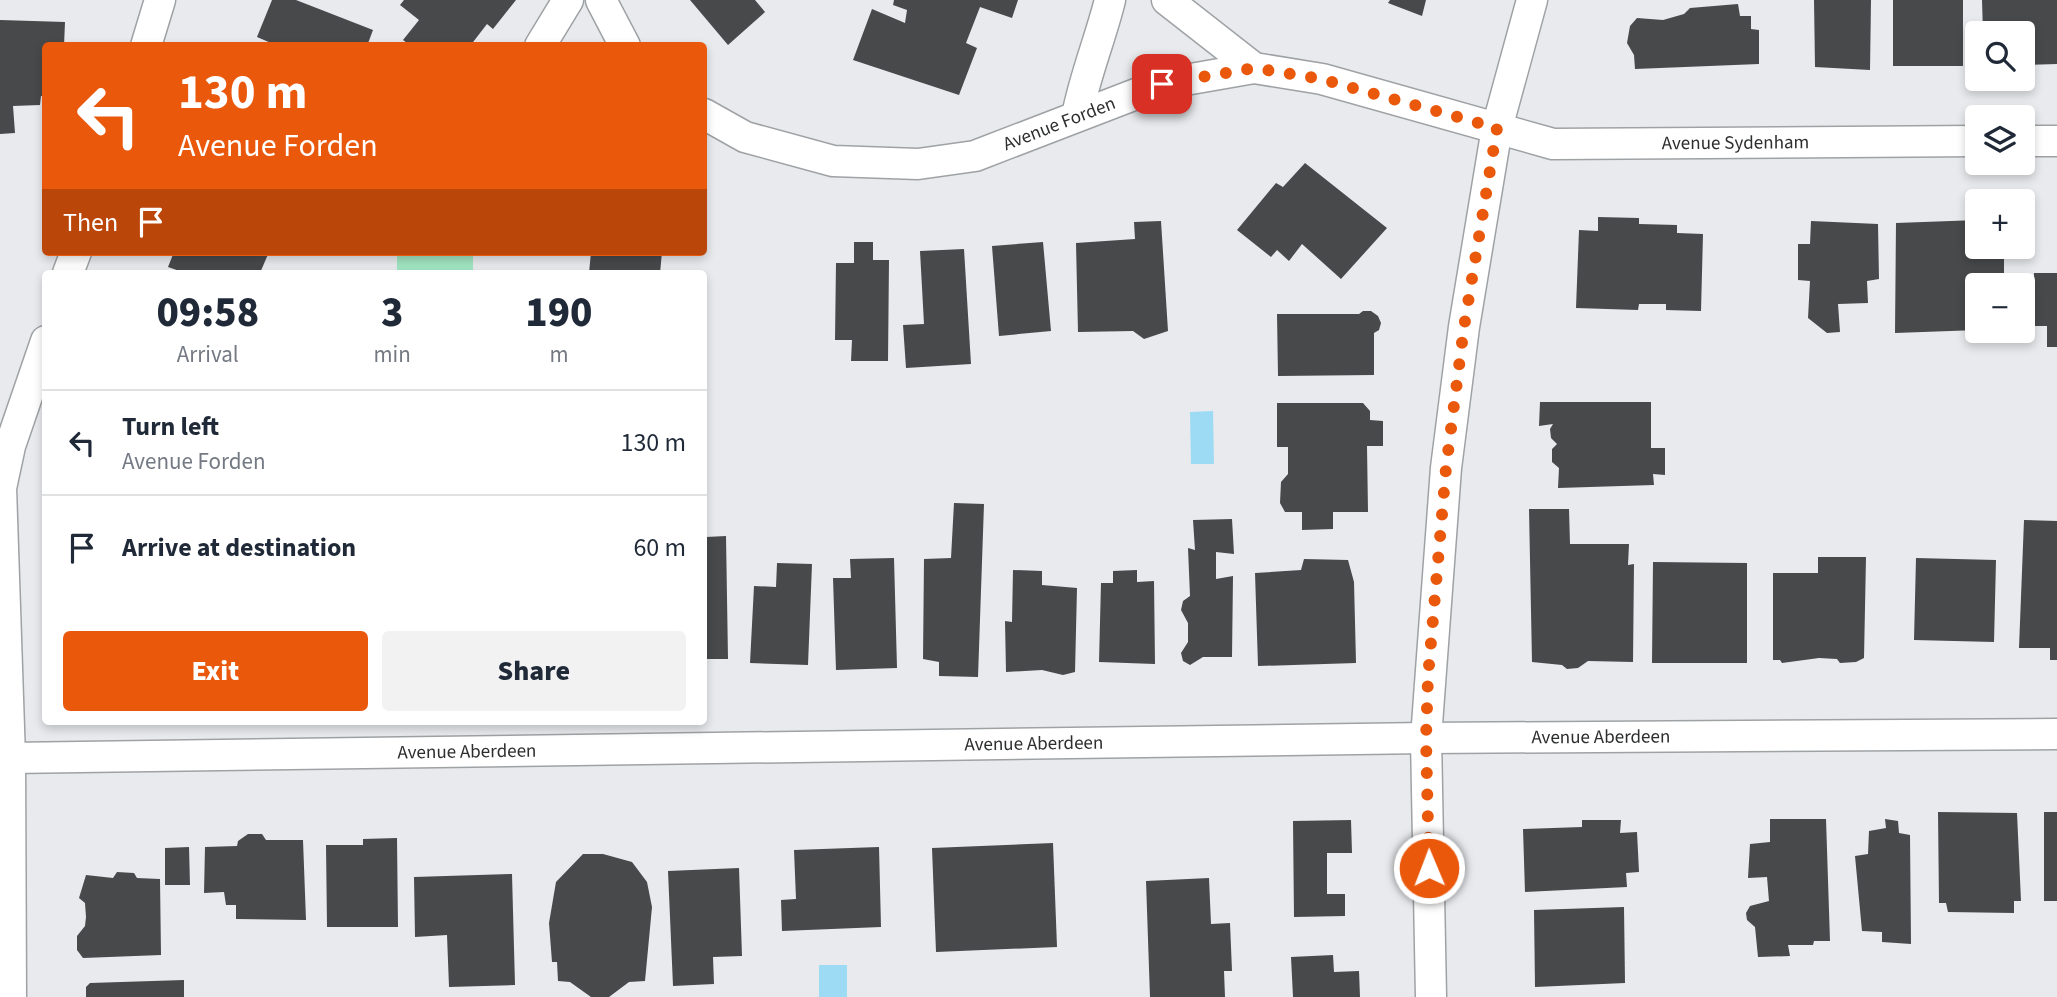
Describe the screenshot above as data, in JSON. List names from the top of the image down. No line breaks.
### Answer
{"streets":{"street":["Avenue Forden","Avenue Sydenham","Avenue Aberdeen"]},"crossings":[["Avenue Forden","Avenue Sydenham"]],"page":{"map_buttons":["+","−"],"turn":["130 m","Avenue Forden"],"then":"Then","eta":["09:58","Arrival","3","min","190","m"],"list":[{"name":"Turn left","note":"Avenue Forden","value":"130 m"},{"name":"Arrive at destination","value":"60 m"}],"buttons":["Exit","Share"]}}
